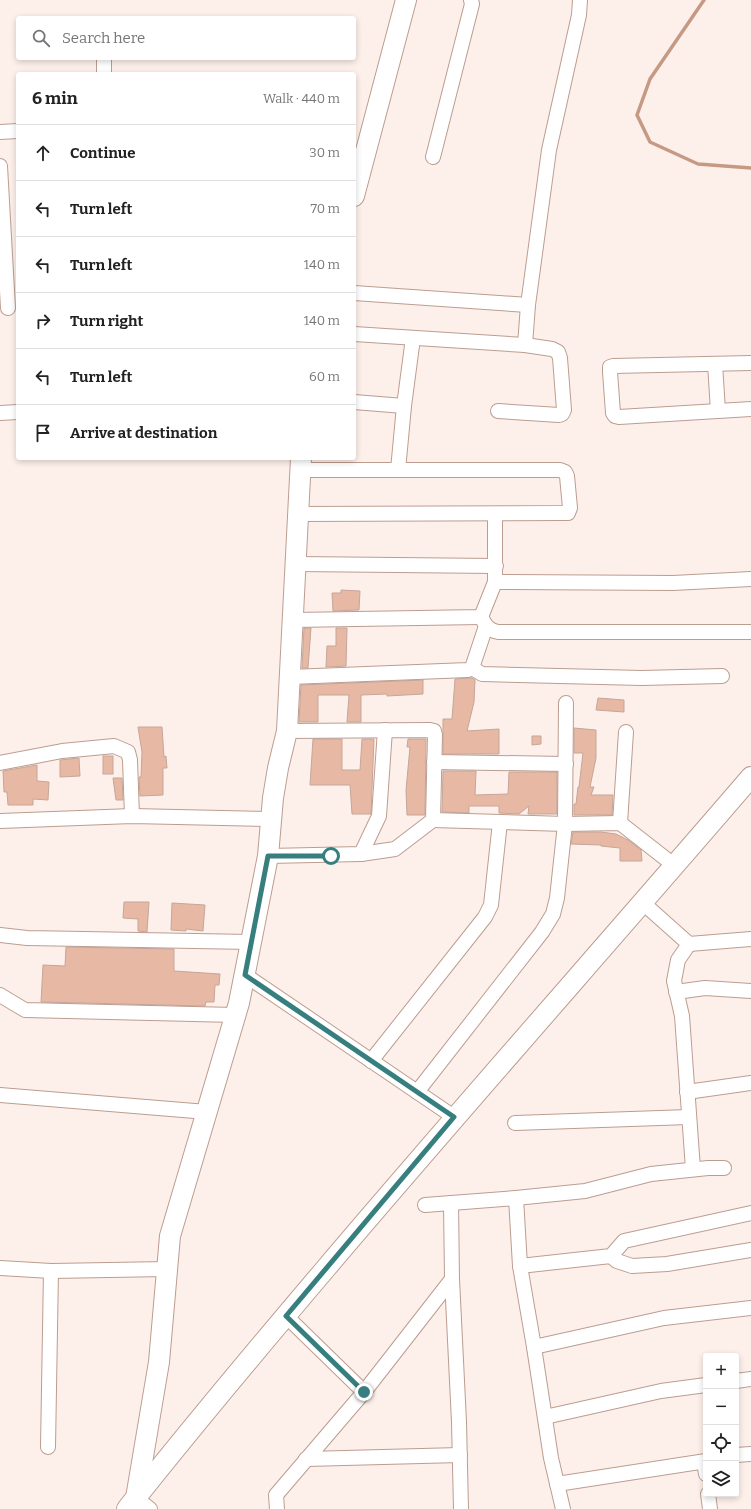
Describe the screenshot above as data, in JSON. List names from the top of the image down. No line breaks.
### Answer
{"page":{"search":"Search here","heading":["6 min","Walk · 440 m"],"list":[["Continue","30 m"],["Turn left","70 m"],["Turn left","140 m"],["Turn right","140 m"],["Turn left","60 m"],"Arrive at destination"],"map_buttons":["+","−"]}}
